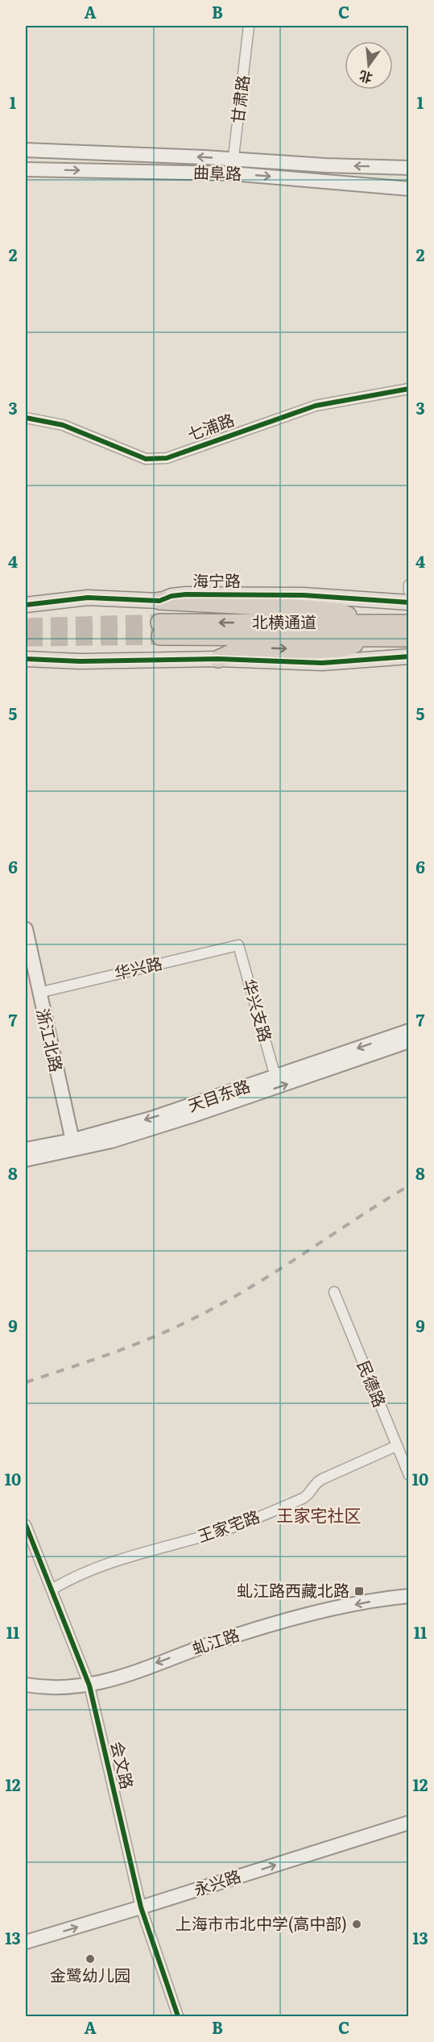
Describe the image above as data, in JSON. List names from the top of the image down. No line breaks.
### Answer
{"streets":{"highway":["北横通道"],"main road":["曲阜路","海宁路","浙江北路","天目东路","虬江路","永兴路"],"street":["甘肃路","七浦路","华兴路","华兴支路","民德路","王家宅路","会文路"]},"crossings":[["甘肃路","曲阜路"],["华兴路","华兴支路"],["华兴路","浙江北路"],["华兴支路","天目东路"],["浙江北路","天目东路"],["民德路","王家宅路"],["王家宅路","会文路"],["虬江路","会文路"],["会文路","永兴路"]],"one_way":["虬江路","永兴路"],"districts":["王家宅社区"],"places":{"transit":["虬江路西藏北路"],"other":["上海市市北中学(高中部)","金鹭幼儿园"]},"north":"bottom","grid":{"columns":["A","B","C"],"rows":["1","2","3","4","5","6","7","8","9","10","11","12","13"]}}
